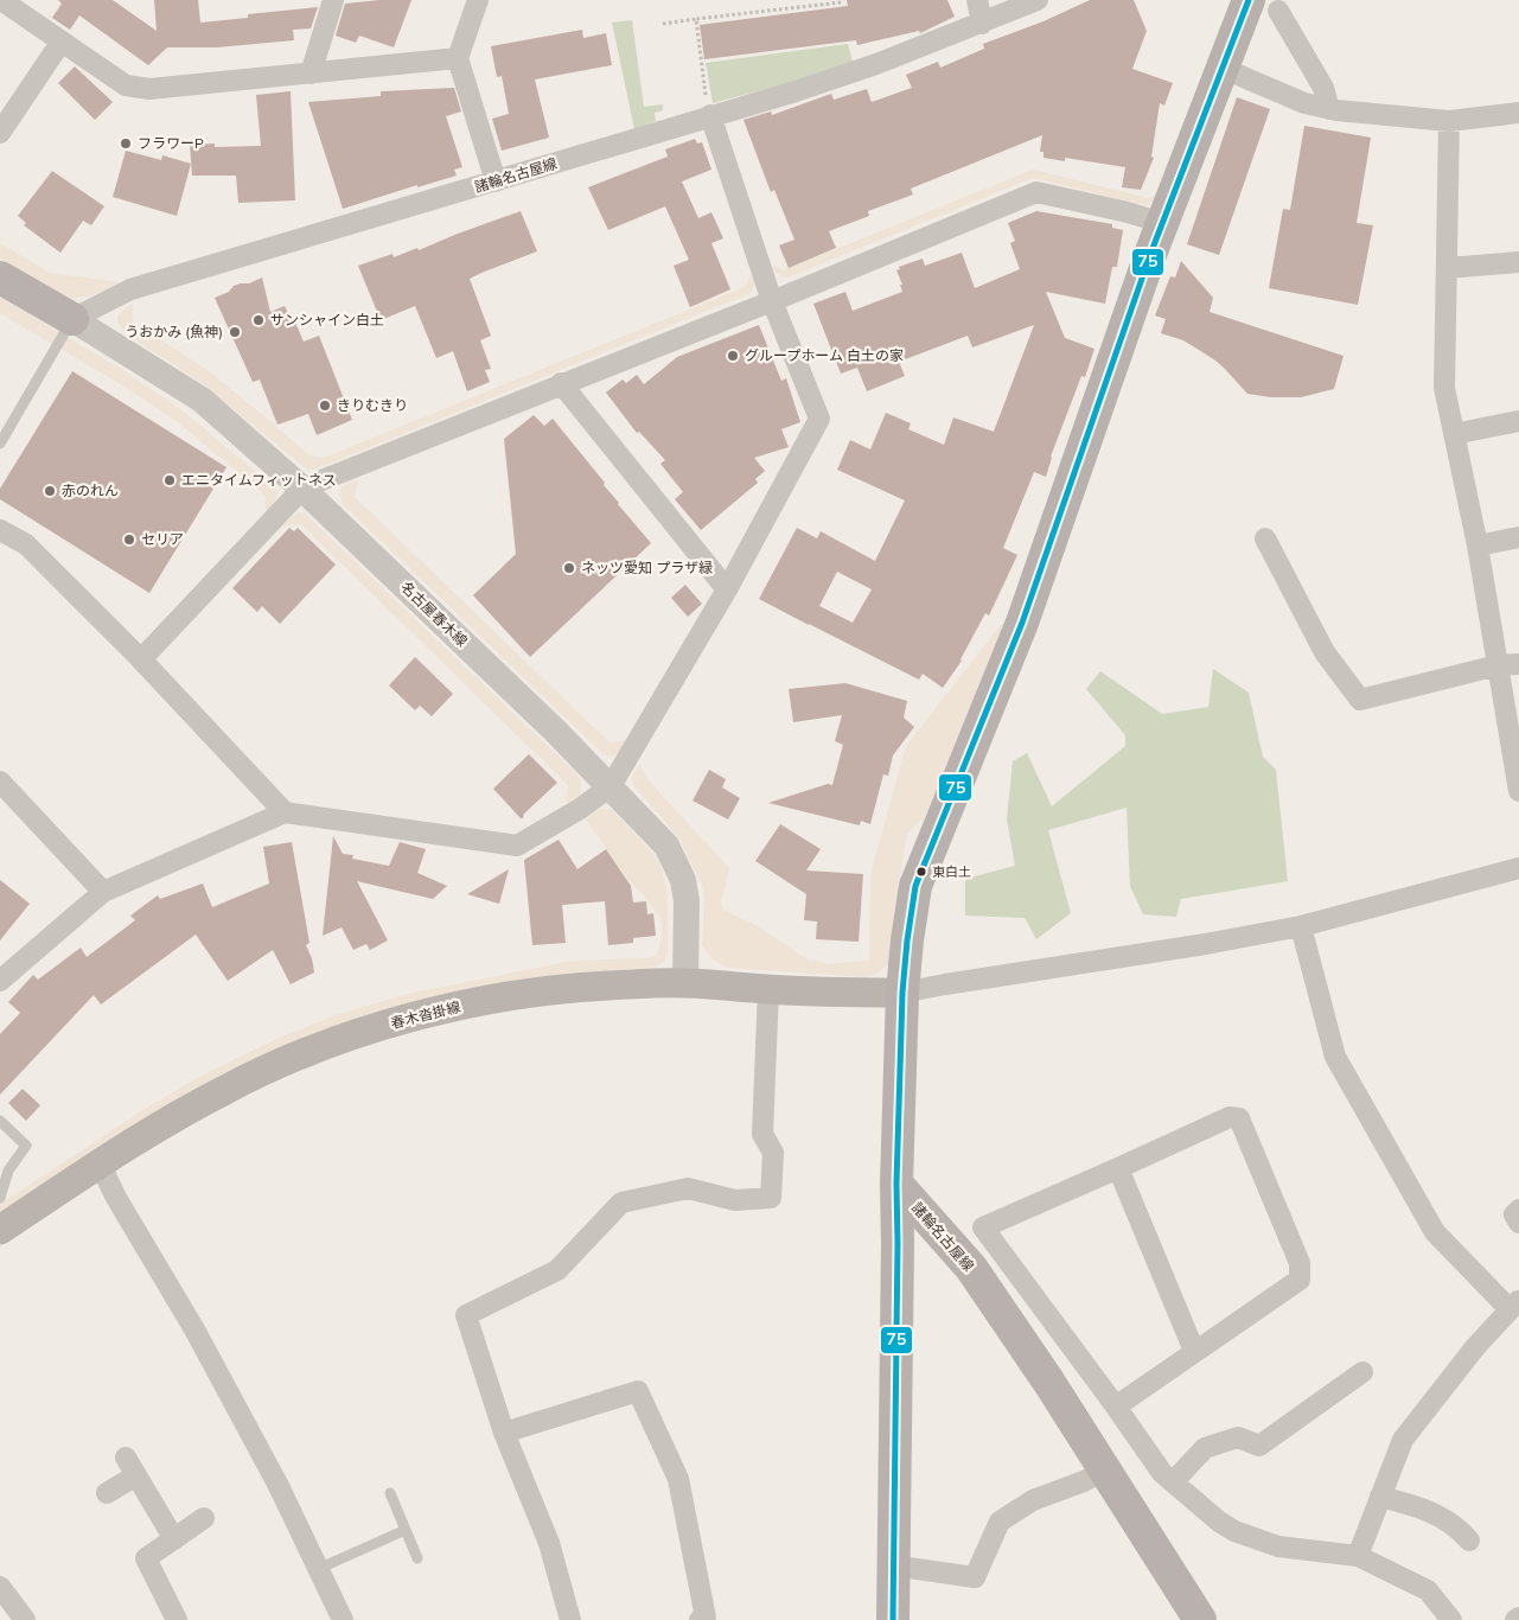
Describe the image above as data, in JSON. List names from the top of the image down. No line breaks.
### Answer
{"streets":{"main road":["諸輪名古屋線","春木沓掛線"],"street":["名古屋春木線"]},"crossings":[["諸輪名古屋線","名古屋春木線"],["名古屋春木線","春木沓掛線"]],"places":["フラワーP","サンシャイン白土","うおかみ (魚神)","グループホーム 白土の家","きりむきり","エニタイムフィットネス","赤のれん","セリア","ネッツ愛知 プラザ緑","東白土"],"lines":["transit line 75"]}
